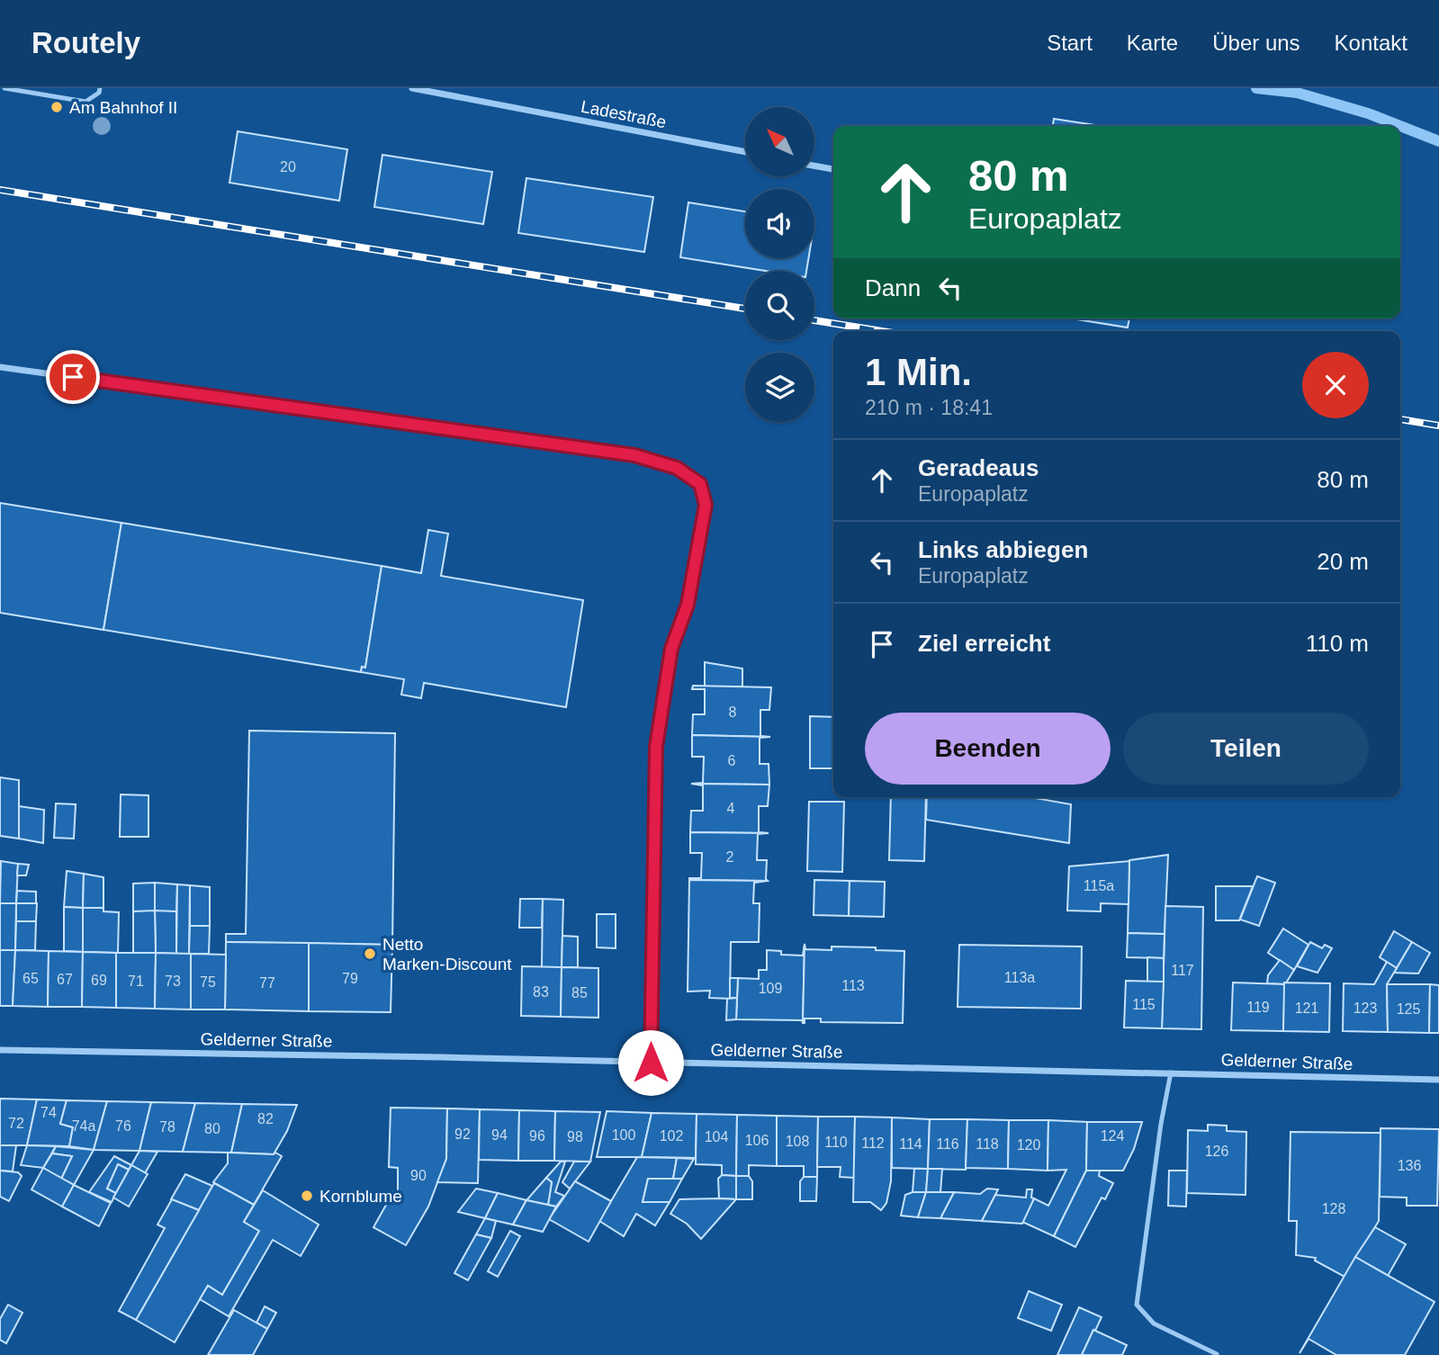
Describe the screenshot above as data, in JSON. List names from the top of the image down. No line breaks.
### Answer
{"streets":{"street":["Ladestraße","Gelderner Straße"]},"places":["Am Bahnhof II","Netto Marken-Discount","Kornblume"],"house_numbers":["20","8","6","4","2","115a","117","113a","65","79","67","69","71","73","75","77","113","109","83","85","115","119","121","123","125","74","82","72","74a","76","78","80","92","94","100","96","102","124","98","104","106","108","110","112","114","116","118","120","126","136","90","128"],"north":"top left","page":{"header":"Routely","nav":["Start","Karte","Über uns","Kontakt"],"turn":["80 m","Europaplatz"],"then":"Dann","heading":["1 Min.","210 m · 18:41"],"list":[{"name":"Geradeaus","note":"Europaplatz","value":"80 m"},{"name":"Links abbiegen","note":"Europaplatz","value":"20 m"},{"name":"Ziel erreicht","value":"110 m"}],"buttons":["Beenden","Teilen"]}}
